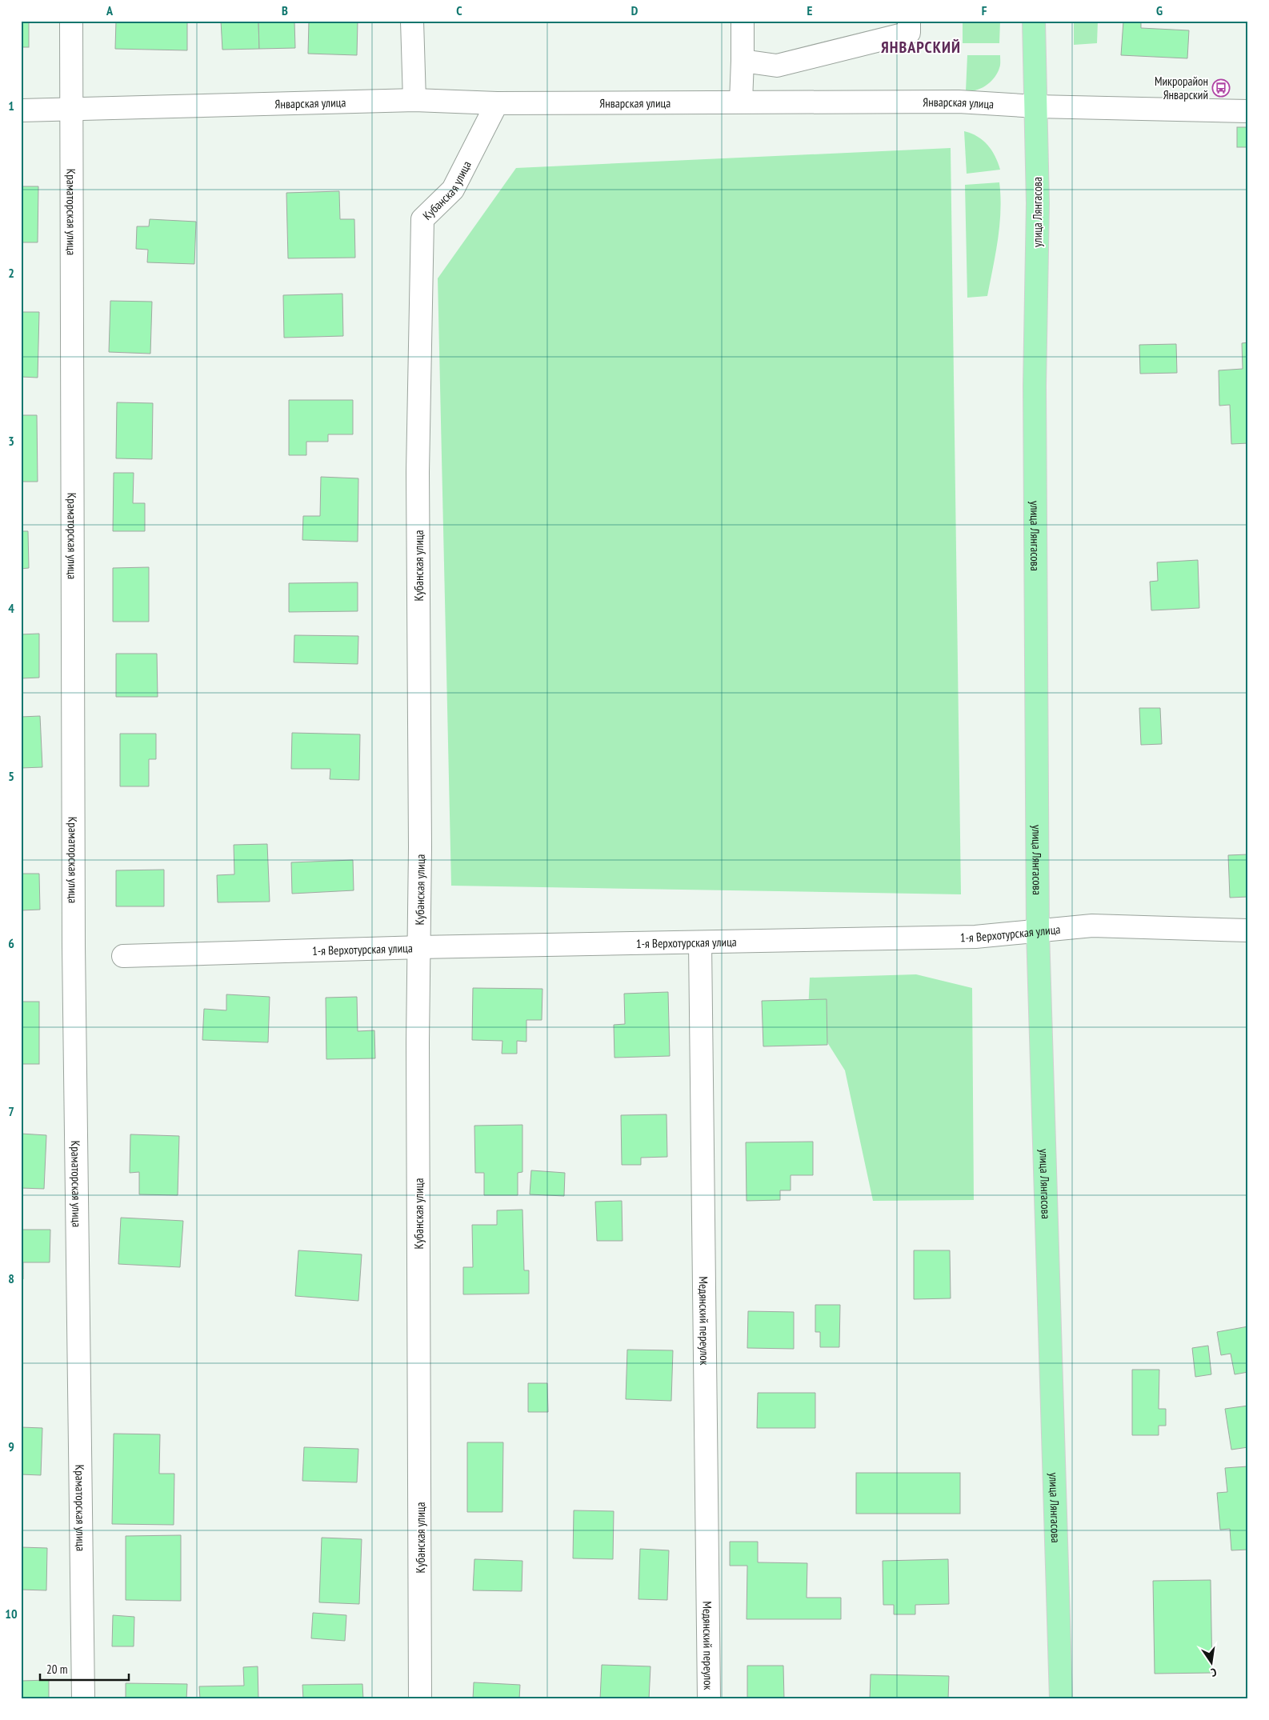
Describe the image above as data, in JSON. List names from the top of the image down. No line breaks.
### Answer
{"streets":{"main road":["улица Лянгасова"],"street":["Январская улица","Кубанская улица","Краматорская улица","1-я Верхотурская улица","Медянский переулок"]},"crossings":[["Январская улица","Кубанская улица"],["Январская улица","Краматорская улица"],["Январская улица","улица Лянгасова"],["Кубанская улица","1-я Верхотурская улица"],["улица Лянгасова","1-я Верхотурская улица"],["1-я Верхотурская улица","Медянский переулок"]],"districts":["ЯНВАРСКИЙ"],"places":{"bus stop":["Микрорайон Январский"]},"scale_bar":"20 m","north":"bottom","grid":{"columns":["A","B","C","D","E","F","G"],"rows":["1","2","3","4","5","6","7","8","9","10"]}}
